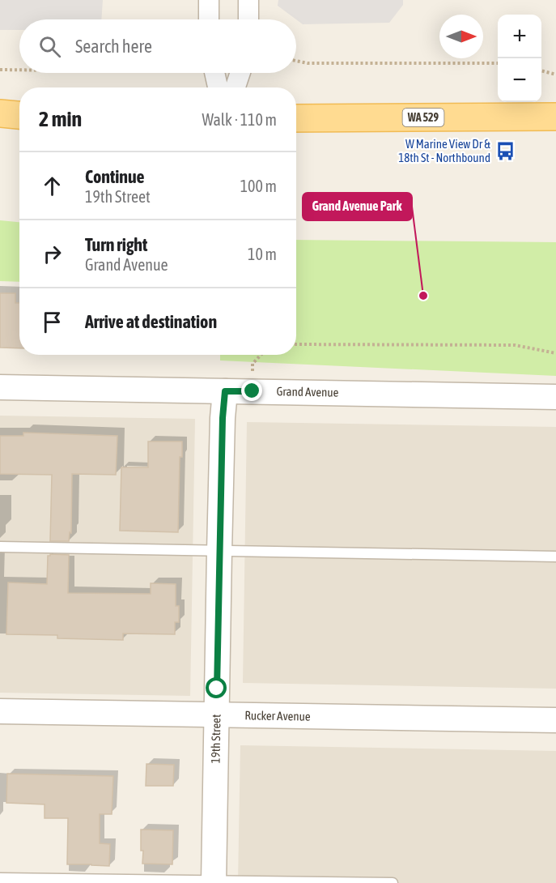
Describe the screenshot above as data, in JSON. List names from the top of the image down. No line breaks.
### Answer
{"streets":{"main road":["WA 529"],"street":["Grand Avenue","Rucker Avenue","19th Street"]},"crossings":[["Grand Avenue","19th Street"],["Rucker Avenue","19th Street"]],"places":{"bus stop":["W Marine View Dr & 18th St - Northbound"],"other":["Grand Avenue Park"]},"north":"right","page":{"map_buttons":["+","−"],"search":"Search here","heading":["2 min","Walk · 110 m"],"list":[["Continue","19th Street","100 m"],["Turn right","Grand Avenue","10 m"],"Arrive at destination"]}}
